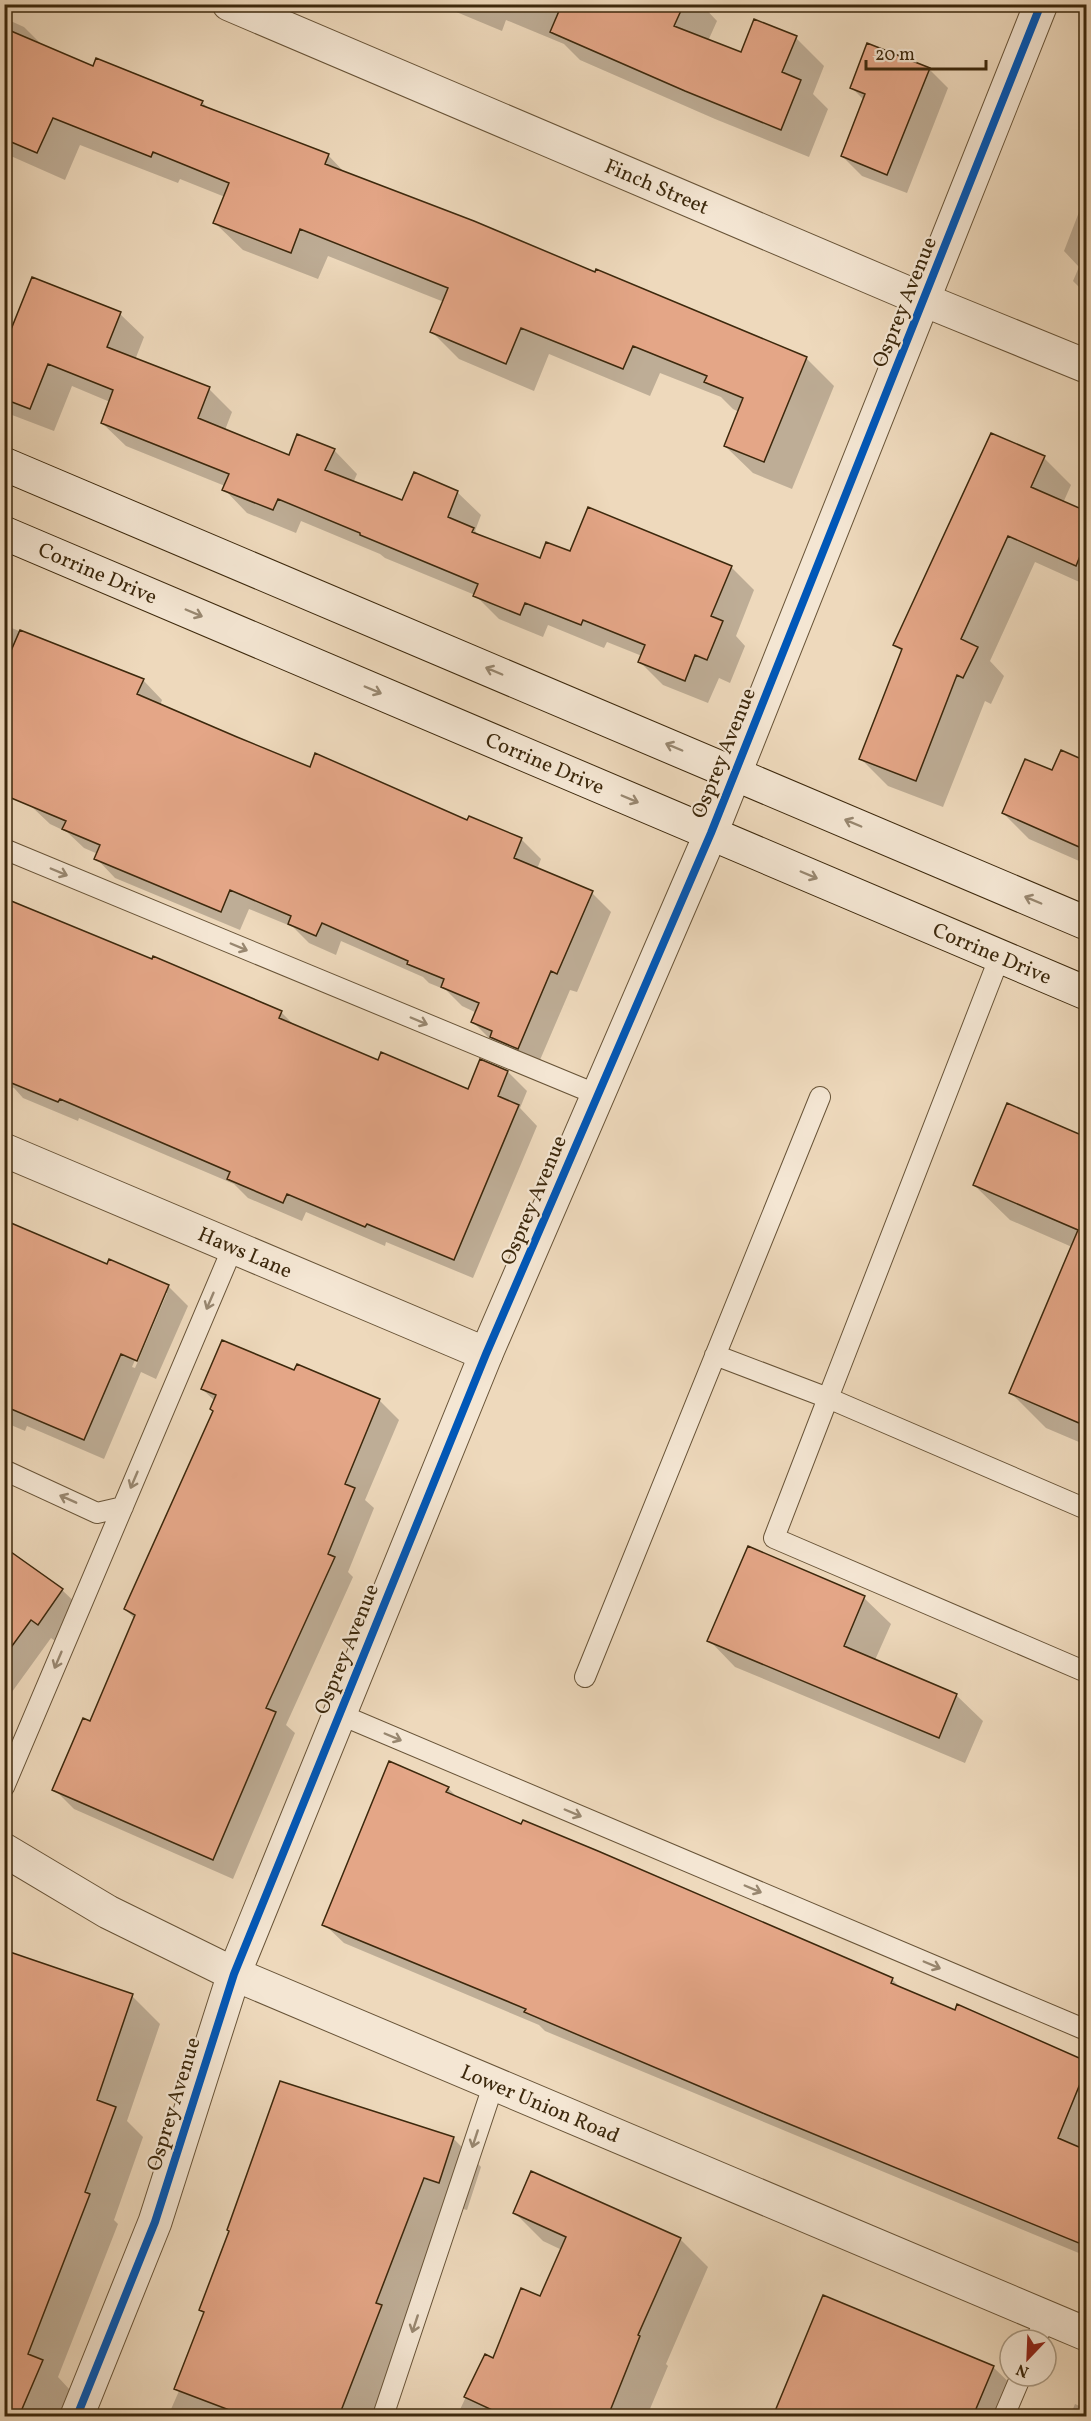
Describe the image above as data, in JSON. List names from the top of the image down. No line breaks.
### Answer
{"streets":{"street":["Finch Street","Osprey Avenue","Corrine Drive","Haws Lane","Lower Union Road"]},"crossings":[["Finch Street","Osprey Avenue"],["Osprey Avenue","Corrine Drive"],["Osprey Avenue","Haws Lane"],["Osprey Avenue","Lower Union Road"]],"scale_bar":"20 m","north":"bottom left"}
